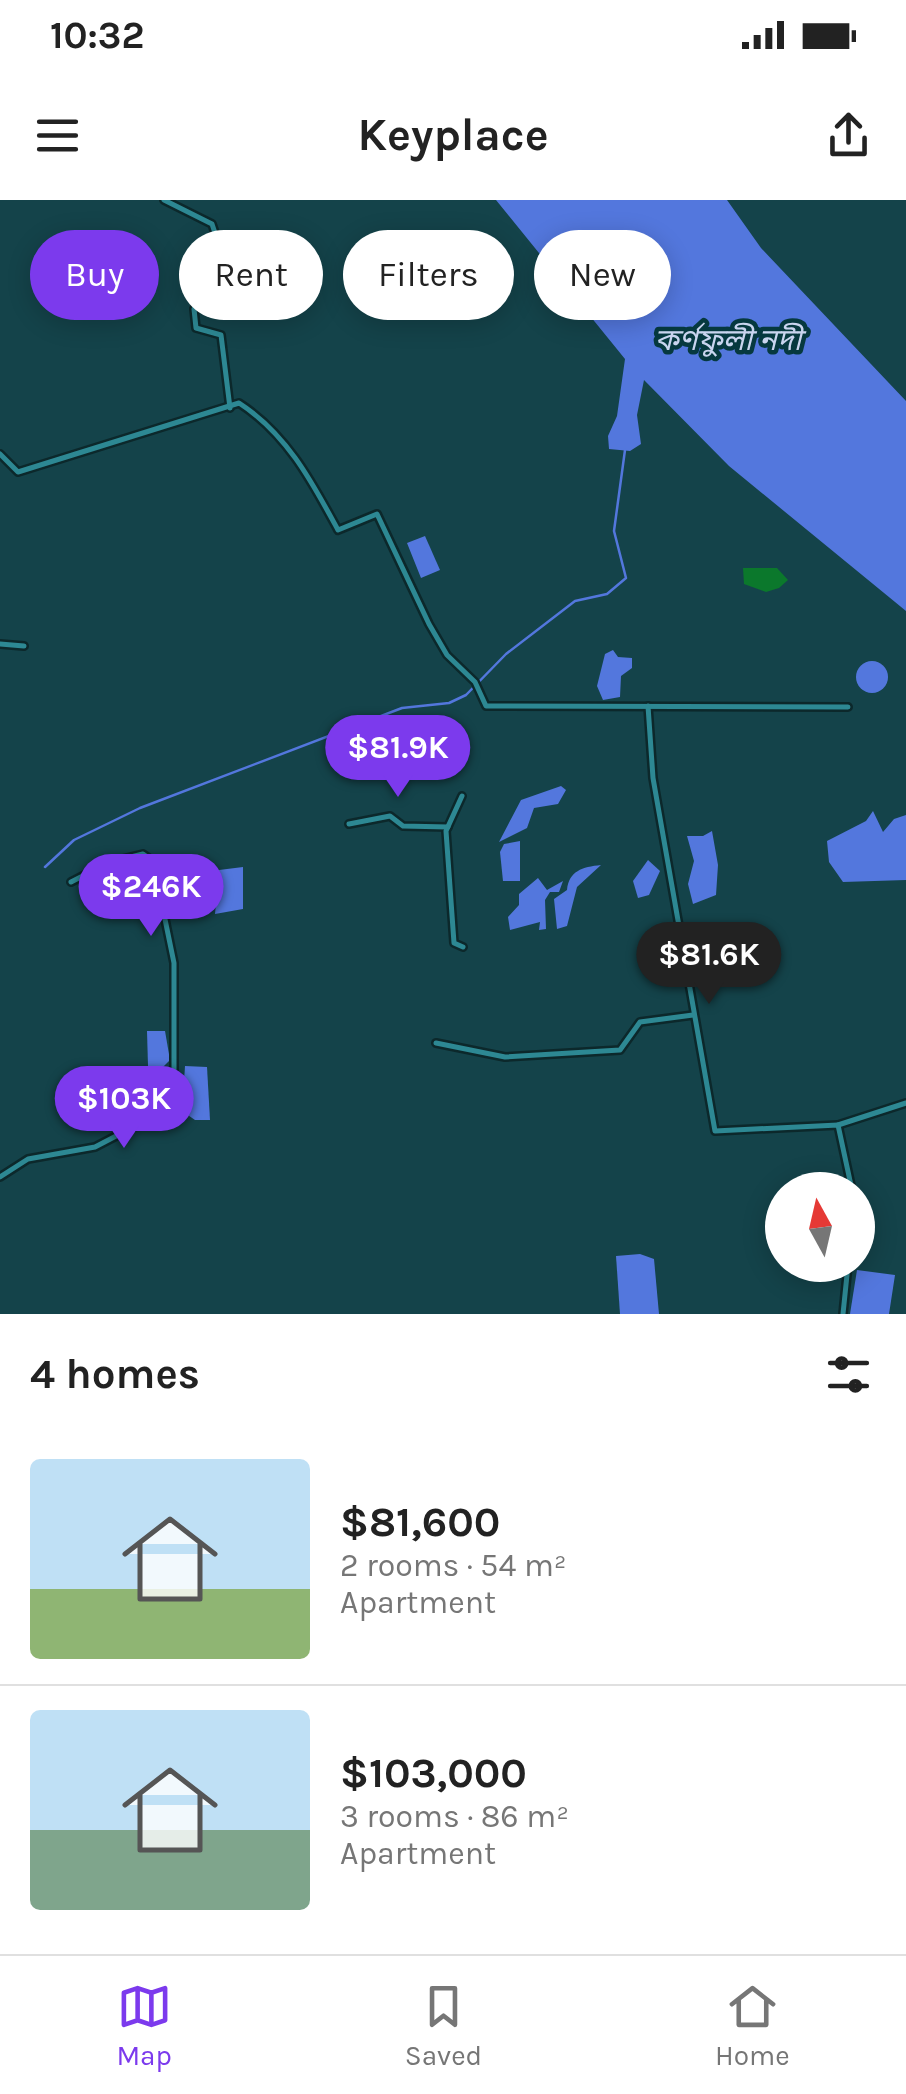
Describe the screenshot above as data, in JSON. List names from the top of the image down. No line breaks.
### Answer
{"water":["কর্ণফুলী নদী"],"north":"top","page":{"status":"10:32","header":"Keyplace","chip":["Buy","Rent","Filters","New"],"price":["$81.9K","$246K","$81.6K","$103K"],"heading":"4 homes","list":[{"name":"$81,600","note":"2 rooms · 54 m² · Apartment"},{"name":"$103,000","note":"3 rooms · 86 m² · Apartment"}],"tabs":["Map","Saved","Home"]}}
